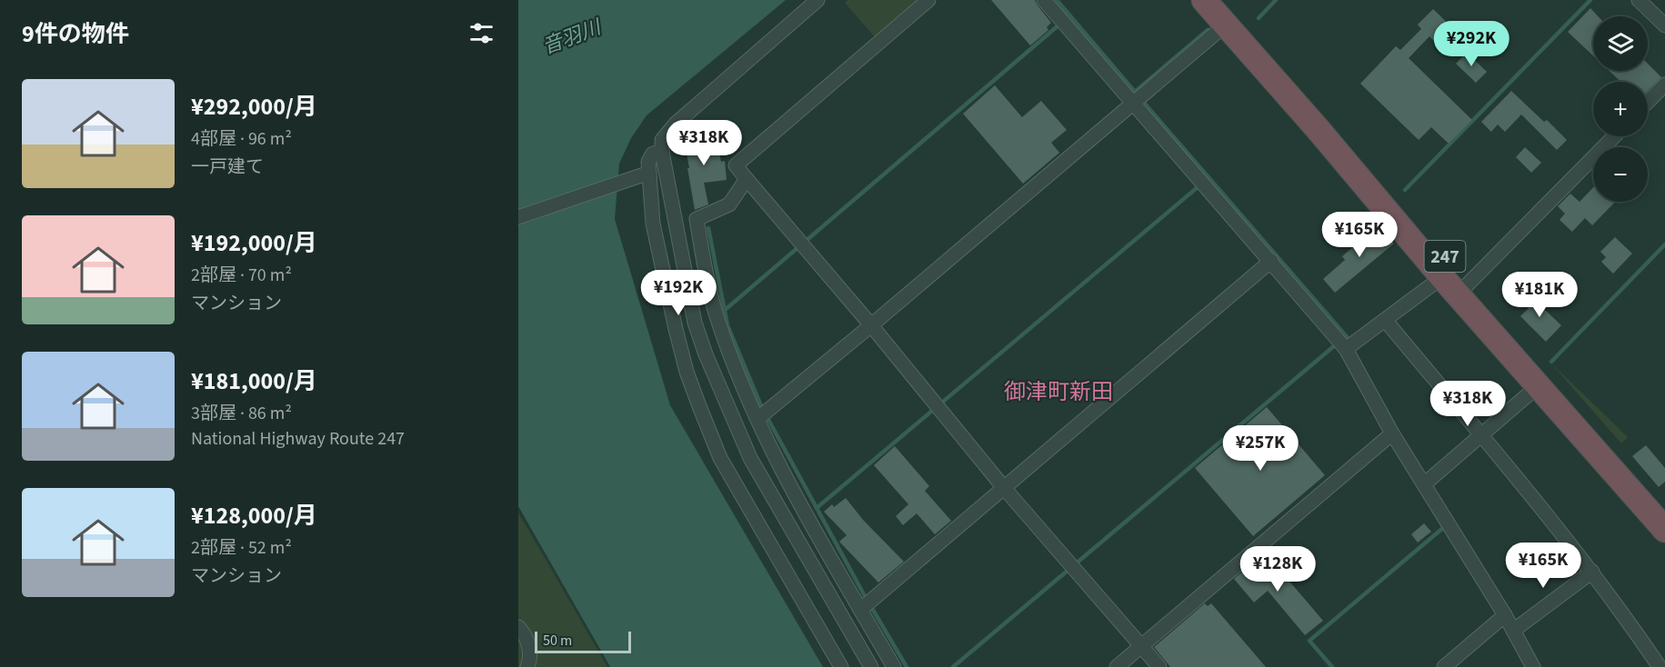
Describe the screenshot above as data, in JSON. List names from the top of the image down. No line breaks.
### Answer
{"streets":{"highway":["247"]},"districts":["御津町新田"],"water":["音羽川"],"scale_bar":"50 m","page":{"heading":"9件の物件","map_buttons":["+","−"],"price":["¥292K","¥318K","¥165K","¥192K","¥181K","¥318K","¥257K","¥165K","¥128K"],"list":[{"name":"¥292,000/月","note":"4部屋 · 96 m² · 一戸建て"},{"name":"¥192,000/月","note":"2部屋 · 70 m² · マンション"},{"name":"¥181,000/月","note":"3部屋 · 86 m² · National Highway Route 247"},{"name":"¥128,000/月","note":"2部屋 · 52 m² · マンション"}],"scale":"50 m"}}
